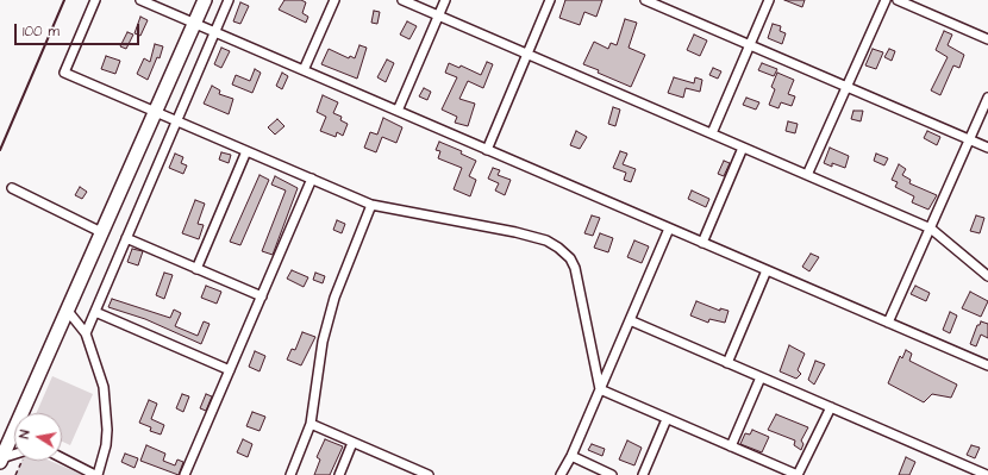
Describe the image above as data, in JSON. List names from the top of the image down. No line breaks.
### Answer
{"scale_bar":"100 m","north":"left"}
